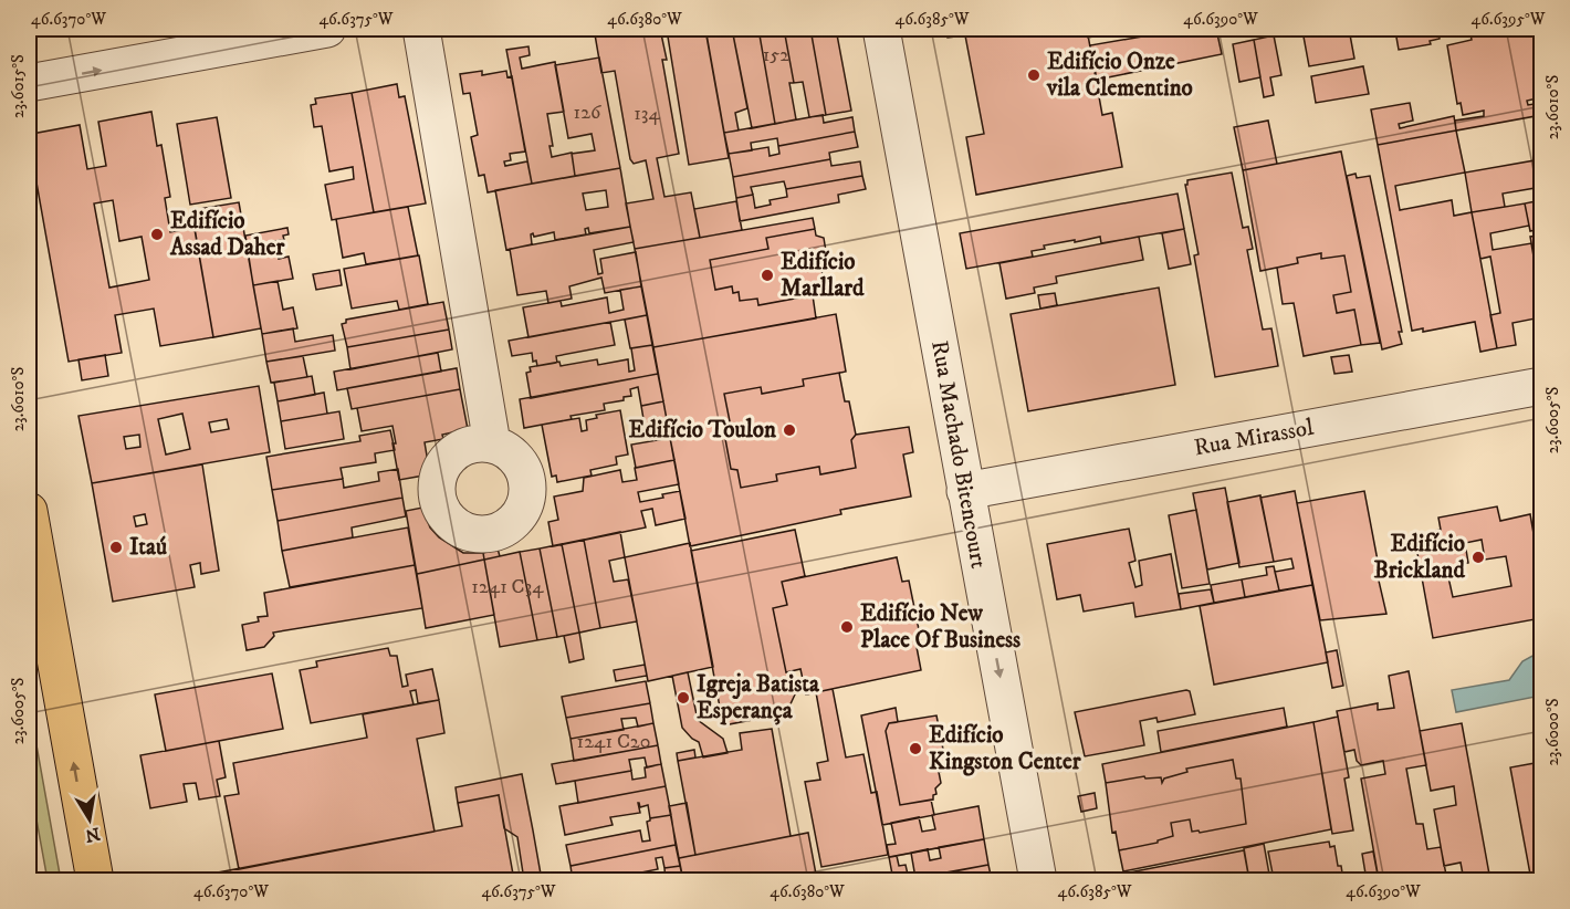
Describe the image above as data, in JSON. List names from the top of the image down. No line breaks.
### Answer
{"streets":{"street":["Rua Mirassol","Rua Machado Bitencourt"]},"crossings":[["Rua Mirassol","Rua Machado Bitencourt"]],"one_way":["Rua Machado Bitencourt"],"places":["Edifício Onze vila Clementino","Edifício Assad Daher","Edifício Marllard","Edifício Toulon","Itaú","Edifício Brickland","Edifício New Place Of Business","Igreja Batista Esperança","Edifício Kingston Center"],"house_numbers":["152","126","134","1241 C34","1241 C20"],"north":"bottom","coordinates":["46.6370°W","46.6375°W","46.6380°W","46.6385°W","46.6390°W","46.6395°W","23.6015°S","23.6010°S","23.6005°S","23.6000°S"]}
